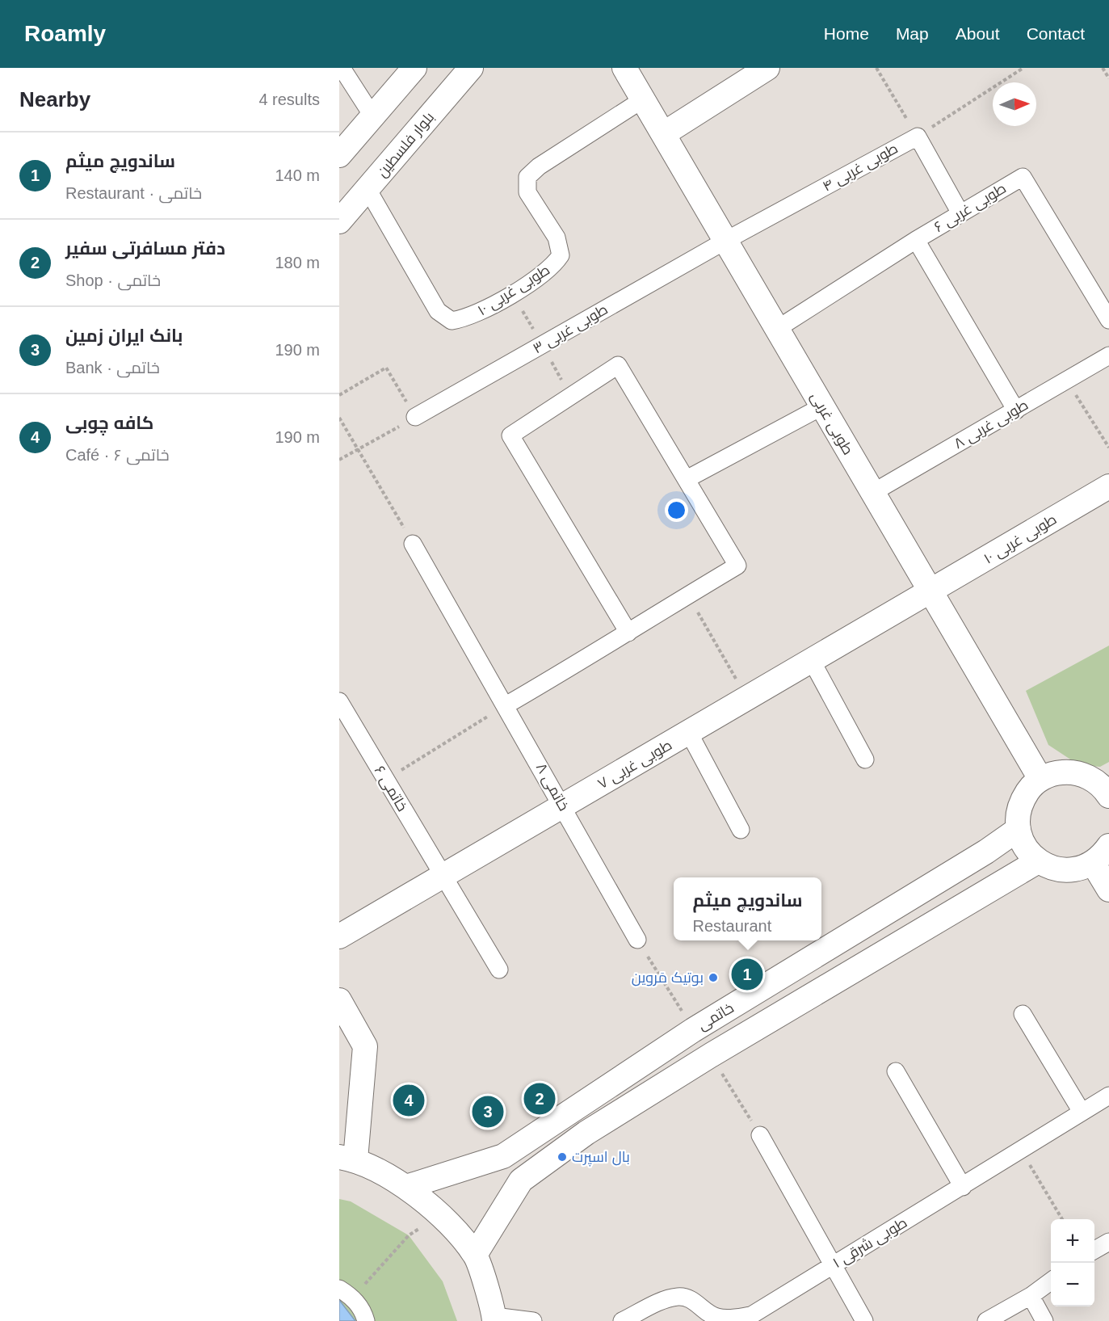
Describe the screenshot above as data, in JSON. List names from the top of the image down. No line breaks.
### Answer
{"streets":{"main road":["بلوار فلسطین","طوبی غربی ۱۰","طوبی غربی","طوبی غربی ۷","خاتمی"],"street":["طوبی غربی ۴","طوبی غربی ۶","طوبی غربی ۳","طوبی غربی ۸","خاتمی ۸","خاتمی ۶","طوبی شرقی ۱"]},"crossings":[["بلوار فلسطین","طوبی غربی ۱۰"],["طوبی غربی ۴","طوبی غربی ۳"],["طوبی غربی ۴","طوبی غربی"],["طوبی غربی ۶","طوبی غربی"],["طوبی غربی ۱۰","طوبی غربی"],["طوبی غربی ۱۰","طوبی غربی ۷"],["طوبی غربی ۳","طوبی غربی"],["طوبی غربی","طوبی غربی ۸"],["طوبی غربی","طوبی غربی ۷"],["طوبی غربی ۷","خاتمی ۸"],["طوبی غربی ۷","خاتمی ۶"]],"places":["بوتیک مَروین","بال اسپرت"],"north":"right","page":{"header":"Roamly","nav":["Home","Map","About","Contact"],"heading":["Nearby","4 results"],"list":[{"mark":"1","name":"ساندویچ میثم","note":"Restaurant · خاتمی","value":"140 m"},{"mark":"2","name":"دفتر مسافرتی سفیر","note":"Shop · خاتمی","value":"180 m"},{"mark":"3","name":"بانک ایران زمین","note":"Bank · خاتمی","value":"190 m"},{"mark":"4","name":"کافه چوبی","note":"Café · خاتمی ۶","value":"190 m"}],"popup":["ساندویچ میثم","Restaurant"],"pins":["1","2","4","3"],"map_buttons":["+","−"]}}
